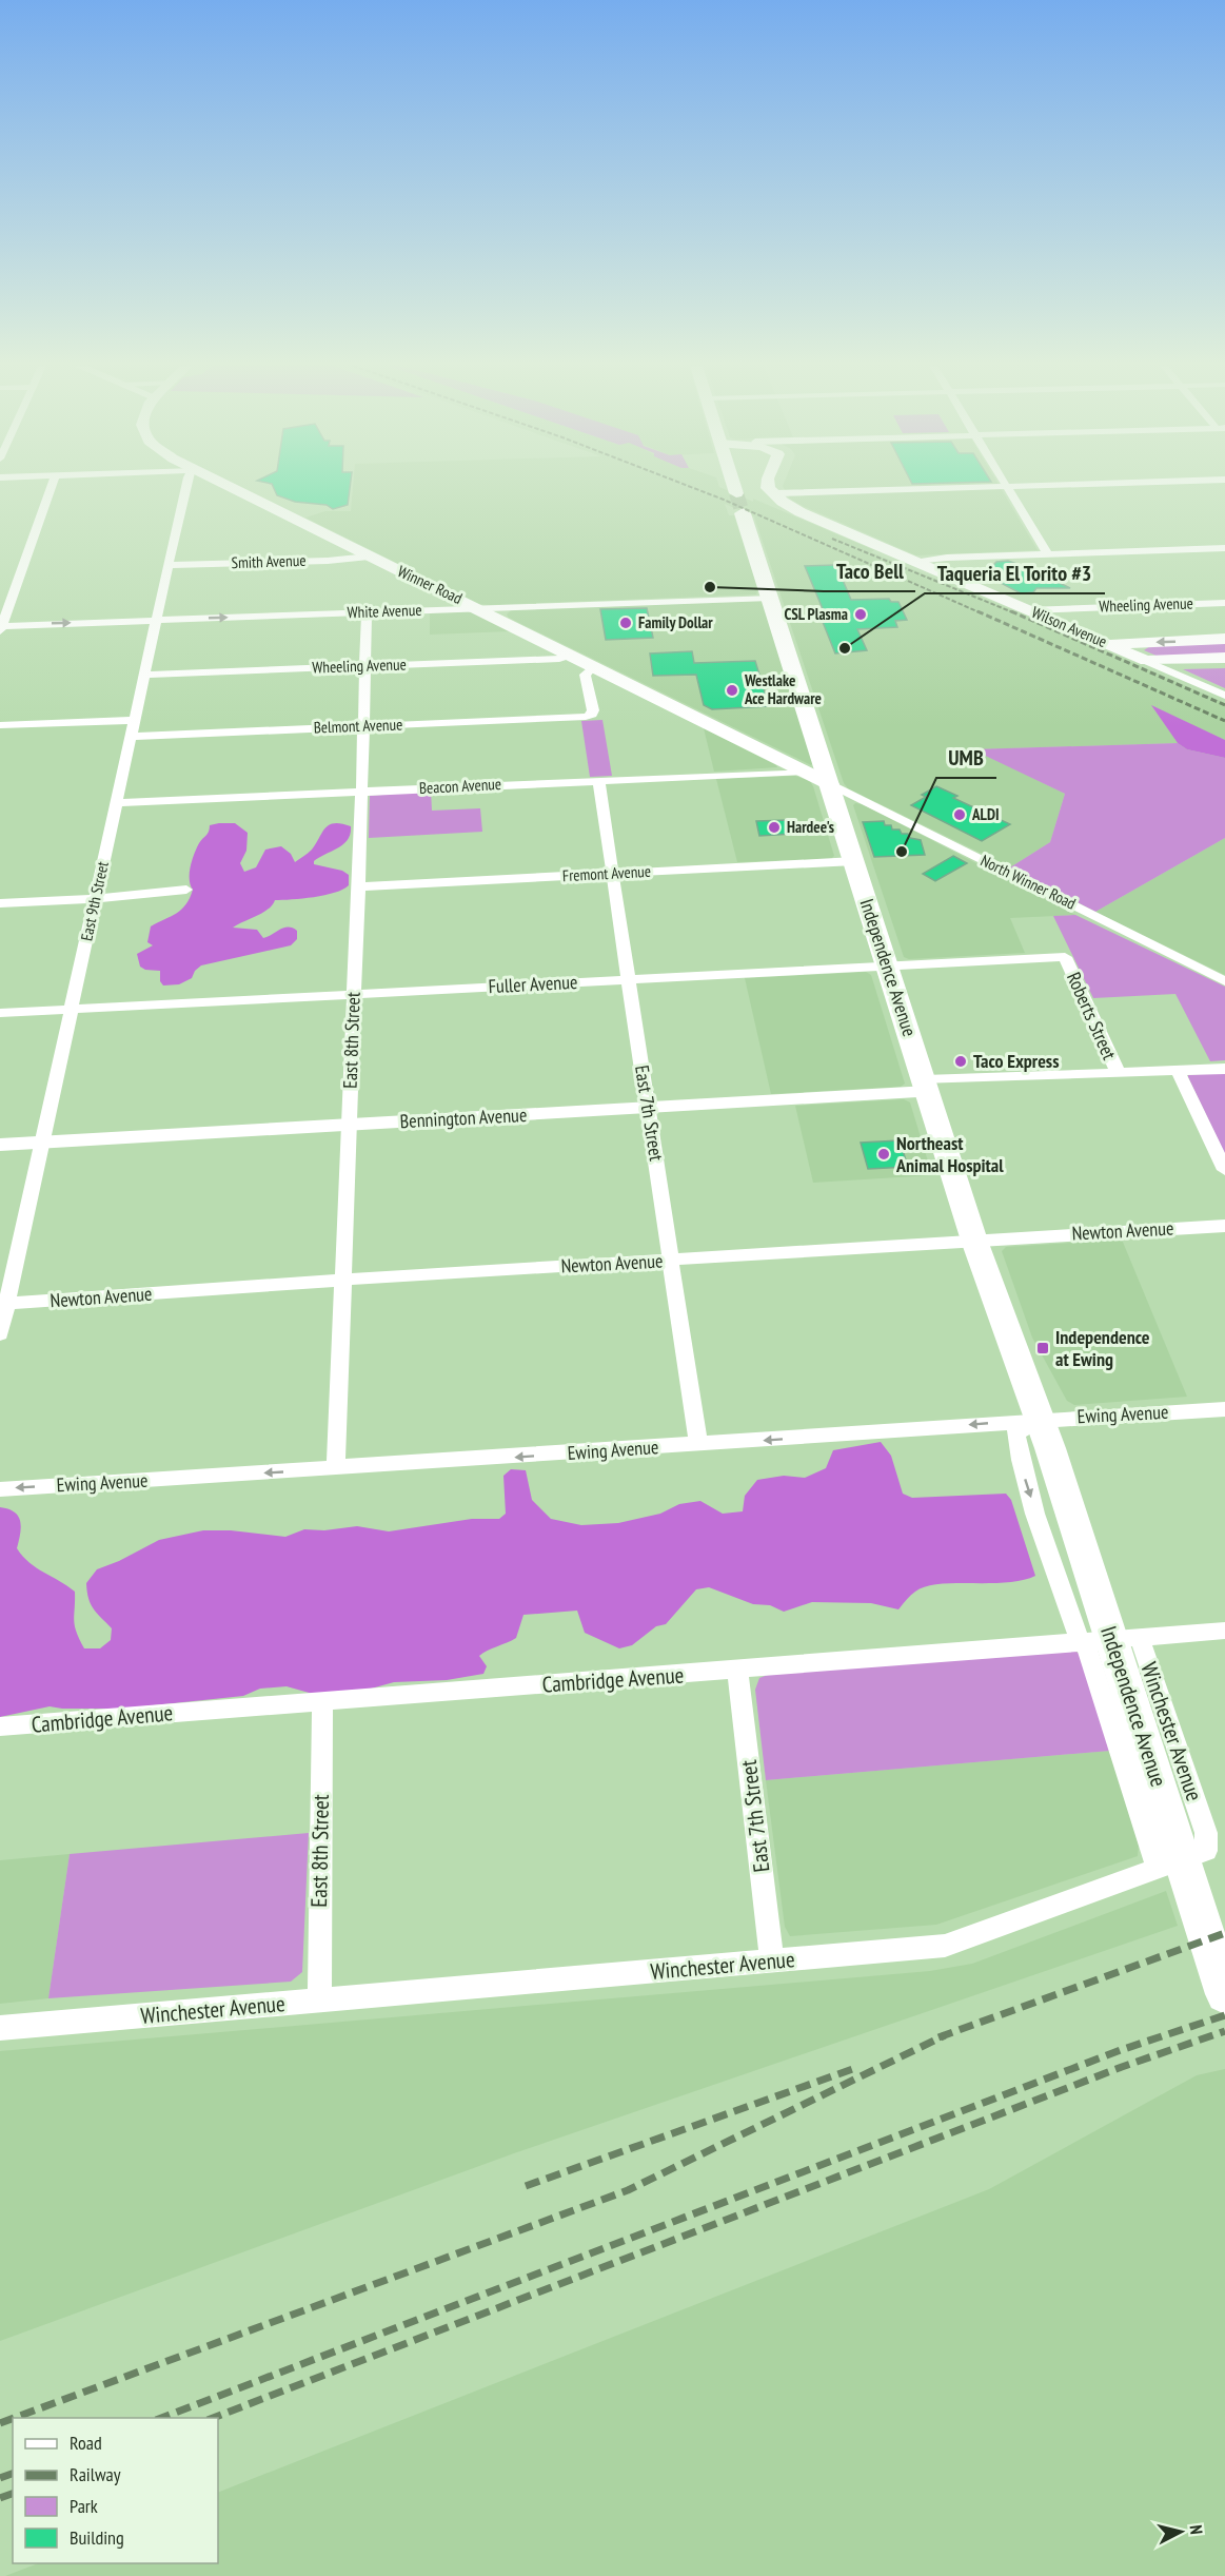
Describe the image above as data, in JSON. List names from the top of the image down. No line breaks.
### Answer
{"streets":{"main road":["Winner Road","Wilson Avenue","Independence Avenue"],"street":["Smith Avenue","Wheeling Avenue","White Avenue","Belmont Avenue","Beacon Avenue","Fremont Avenue","North Winner Road","East 9th Street","Fuller Avenue","Roberts Street","East 8th Street","East 7th Street","Bennington Avenue","Newton Avenue","Ewing Avenue","Cambridge Avenue","Winchester Avenue"]},"crossings":[["Smith Avenue","Winner Road"],["Smith Avenue","East 9th Street"],["Winner Road","Wheeling Avenue"],["Winner Road","White Avenue"],["Winner Road","Belmont Avenue"],["Winner Road","Beacon Avenue"],["Winner Road","North Winner Road"],["Winner Road","Independence Avenue"],["Wheeling Avenue","Wilson Avenue"],["Wheeling Avenue","East 9th Street"],["Wheeling Avenue","East 8th Street"],["White Avenue","East 9th Street"],["White Avenue","Independence Avenue"],["White Avenue","East 8th Street"],["Belmont Avenue","East 9th Street"],["Belmont Avenue","East 8th Street"],["Beacon Avenue","East 9th Street"],["Beacon Avenue","East 8th Street"],["Beacon Avenue","East 7th Street"],["Fremont Avenue","Independence Avenue"],["Fremont Avenue","East 8th Street"],["Fremont Avenue","East 7th Street"],["North Winner Road","Independence Avenue"],["East 9th Street","Fuller Avenue"],["East 9th Street","Bennington Avenue"],["East 9th Street","Newton Avenue"],["Independence Avenue","Fuller Avenue"],["Independence Avenue","Bennington Avenue"],["Independence Avenue","Newton Avenue"],["Independence Avenue","Ewing Avenue"],["Independence Avenue","Cambridge Avenue"],["Independence Avenue","Winchester Avenue"],["Fuller Avenue","Roberts Street"],["Fuller Avenue","East 8th Street"],["Fuller Avenue","East 7th Street"],["Roberts Street","Bennington Avenue"],["East 8th Street","Bennington Avenue"],["East 8th Street","Newton Avenue"],["East 8th Street","Ewing Avenue"],["East 8th Street","Cambridge Avenue"],["East 8th Street","Winchester Avenue"],["East 7th Street","Bennington Avenue"],["East 7th Street","Newton Avenue"],["East 7th Street","Ewing Avenue"],["East 7th Street","Cambridge Avenue"],["East 7th Street","Winchester Avenue"],["Cambridge Avenue","Winchester Avenue"]],"one_way":["Ewing Avenue"],"places":{"other":["Taco Bell","CSL Plasma","Family Dollar","Taqueria El Torito #3","Westlake Ace Hardware","ALDI","Hardee's","UMB","Taco Express","Northeast Animal Hospital"],"transit":["Independence at Ewing"]},"legend":["Road","Railway","Park","Building"],"north":"right"}
